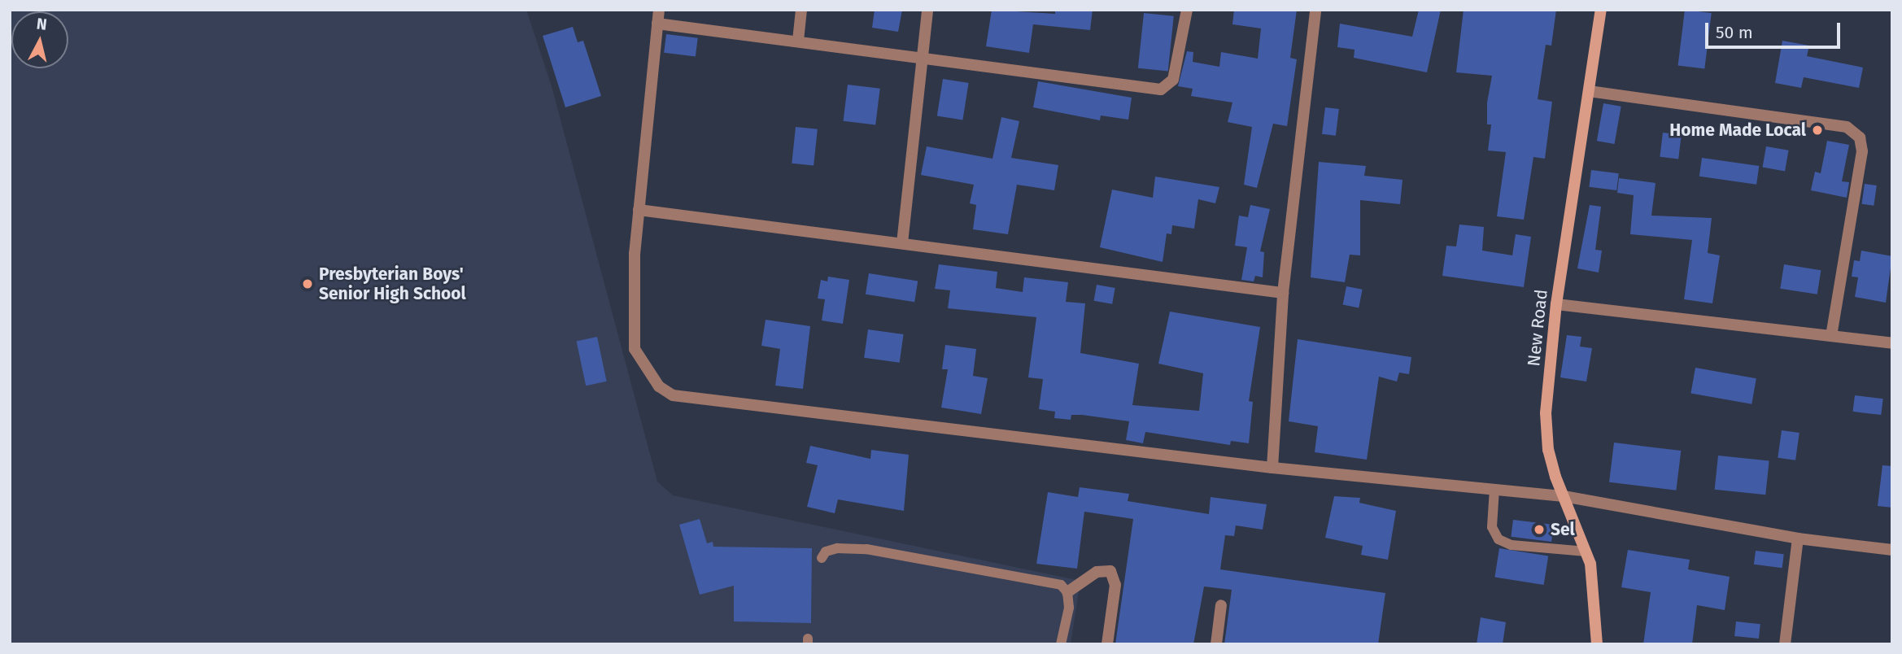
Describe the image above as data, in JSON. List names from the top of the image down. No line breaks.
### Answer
{"streets":{"street":["New Road"]},"places":["Home Made Local","Presbyterian Boys' Senior High School","Sel"],"scale_bar":"50 m","north":"top"}
